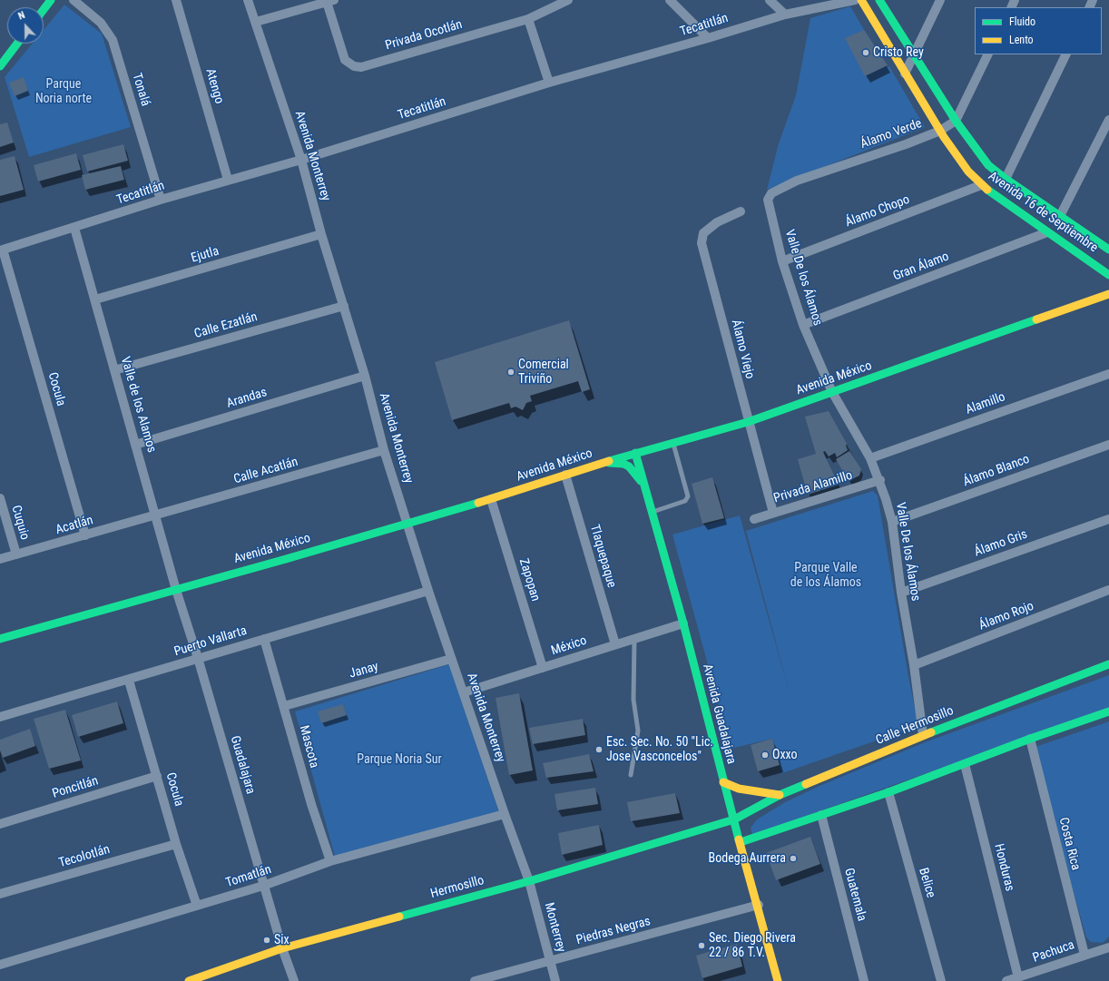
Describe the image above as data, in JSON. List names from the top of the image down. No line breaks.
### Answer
{"streets":{"street":["Tecatitlán","Privada Ocotlán","Atengo","Tonalá","Álamo Verde","Avenida Monterrey","Álamo Chopo","Avenida 16 de Septiembre","Ejutla","Gran Álamo","Valle De los Álamos","Calle Ezatlán","Álamo Viejo","Avenida México","Cocula","Arandas","Alamillo","Valle de los Alamos","Calle Acatlán","Álamo Blanco","Privada Alamillo","Cuquio","Acatlán","Álamo Gris","Tlaquepaque","Zapopan","Álamo Rojo","Puerto Vallarta","México","Janay","Avenida Guadalajara","Calle Hermosillo","Mascota","Guadalajara","Poncitlán","Costa Rica","Tecolotlán","Honduras","Tomatlán","Belice","Hermosillo","Guatemala","Monterrey","Piedras Negras","Pachuca"]},"crossings":[["Tecatitlán","Atengo"],["Tecatitlán","Tonalá"],["Tecatitlán","Avenida Monterrey"],["Tecatitlán","Cocula"],["Tecatitlán","Valle de los Alamos"],["Álamo Verde","Avenida 16 de Septiembre"],["Álamo Verde","Valle De los Álamos"],["Avenida Monterrey","Ejutla"],["Avenida Monterrey","Calle Ezatlán"],["Avenida Monterrey","Avenida México"],["Avenida Monterrey","Arandas"],["Avenida Monterrey","Calle Acatlán"],["Avenida Monterrey","Puerto Vallarta"],["Avenida Monterrey","México"],["Avenida Monterrey","Janay"],["Avenida Monterrey","Tomatlán"],["Avenida Monterrey","Hermosillo"],["Avenida Monterrey","Monterrey"],["Álamo Chopo","Avenida 16 de Septiembre"],["Álamo Chopo","Valle De los Álamos"],["Avenida 16 de Septiembre","Gran Álamo"],["Ejutla","Valle de los Alamos"],["Gran Álamo","Valle De los Álamos"],["Valle De los Álamos","Avenida México"],["Valle De los Álamos","Alamillo"],["Valle De los Álamos","Álamo Blanco"],["Valle De los Álamos","Privada Alamillo"],["Valle De los Álamos","Álamo Gris"],["Valle De los Álamos","Álamo Rojo"],["Valle De los Álamos","Calle Hermosillo"],["Calle Ezatlán","Valle de los Alamos"],["Álamo Viejo","Avenida México"],["Álamo Viejo","Privada Alamillo"],["Avenida México","Valle de los Alamos"],["Avenida México","Tlaquepaque"],["Avenida México","Zapopan"],["Avenida México","Avenida Guadalajara"],["Avenida México","Guadalajara"],["Cocula","Acatlán"],["Cocula","Puerto Vallarta"],["Cocula","Poncitlán"],["Cocula","Tecolotlán"],["Cocula","Tomatlán"],["Arandas","Valle de los Alamos"],["Valle de los Alamos","Calle Acatlán"],["Valle de los Alamos","Acatlán"],["Valle de los Alamos","Guadalajara"],["Calle Acatlán","Acatlán"],["Cuquio","Acatlán"],["Tlaquepaque","México"],["Zapopan","México"],["Puerto Vallarta","Mascota"],["Puerto Vallarta","Guadalajara"],["México","Avenida Guadalajara"],["Janay","Mascota"],["Avenida Guadalajara","Calle Hermosillo"],["Avenida Guadalajara","Hermosillo"],["Avenida Guadalajara","Piedras Negras"],["Calle Hermosillo","Hermosillo"],["Mascota","Tomatlán"],["Guadalajara","Tomatlán"],["Guadalajara","Hermosillo"],["Costa Rica","Pachuca"],["Honduras","Pachuca"],["Hermosillo","Monterrey"],["Monterrey","Piedras Negras"]],"parks":["Parque Noria norte","Parque Valle de los Álamos","Parque Noria Sur"],"places":["Cristo Rey","Comercial Triviño","Esc. Sec. No. 50 \"Lic. Jose Vasconcelos\"","Oxxo","Bodega Aurrera","Six","Sec. Diego Rivera 22 / 86 T.V."],"legend":["Fluido","Lento"],"north":"top"}
